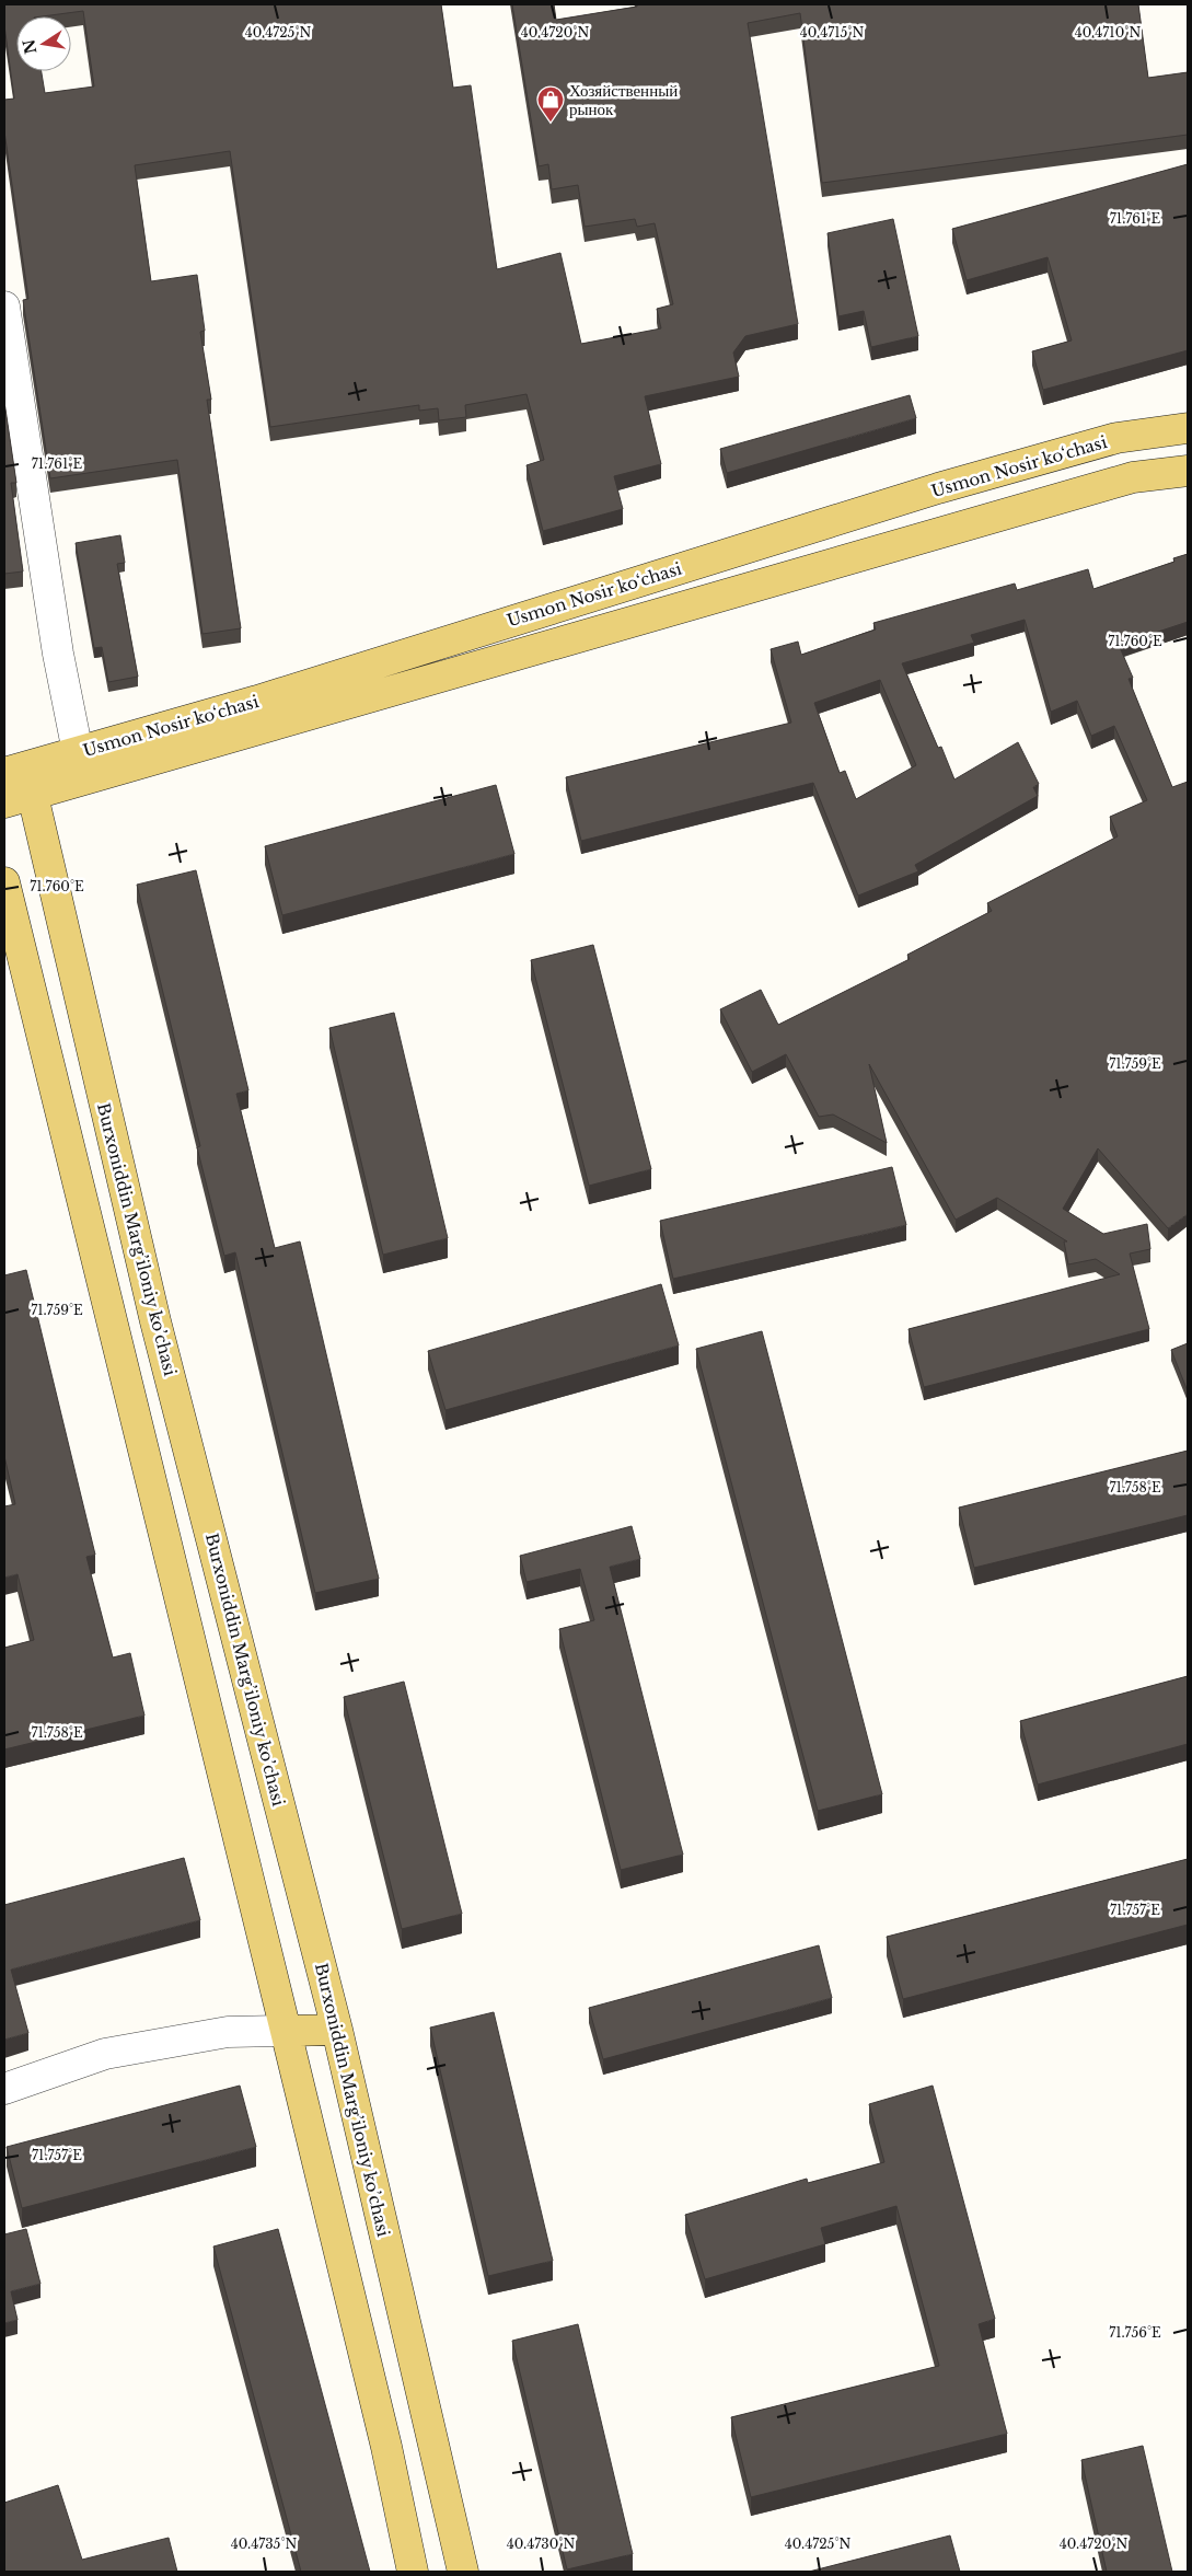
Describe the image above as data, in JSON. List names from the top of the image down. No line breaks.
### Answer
{"streets":{"main road":["Usmon Nosir ko‘chasi","Burxoniddin Marg’iloniy ko’chasi"]},"crossings":[["Usmon Nosir ko‘chasi","Burxoniddin Marg’iloniy ko’chasi"]],"places":{"shop":["Хозяйственный рынок"]},"north":"left","coordinates":["40.4725°N","40.4720°N","40.4715°N","40.4710°N","71.761°E","71.760°E","71.759°E","71.758°E","71.757°E","71.756°E","40.4735°N","40.4730°N"]}
